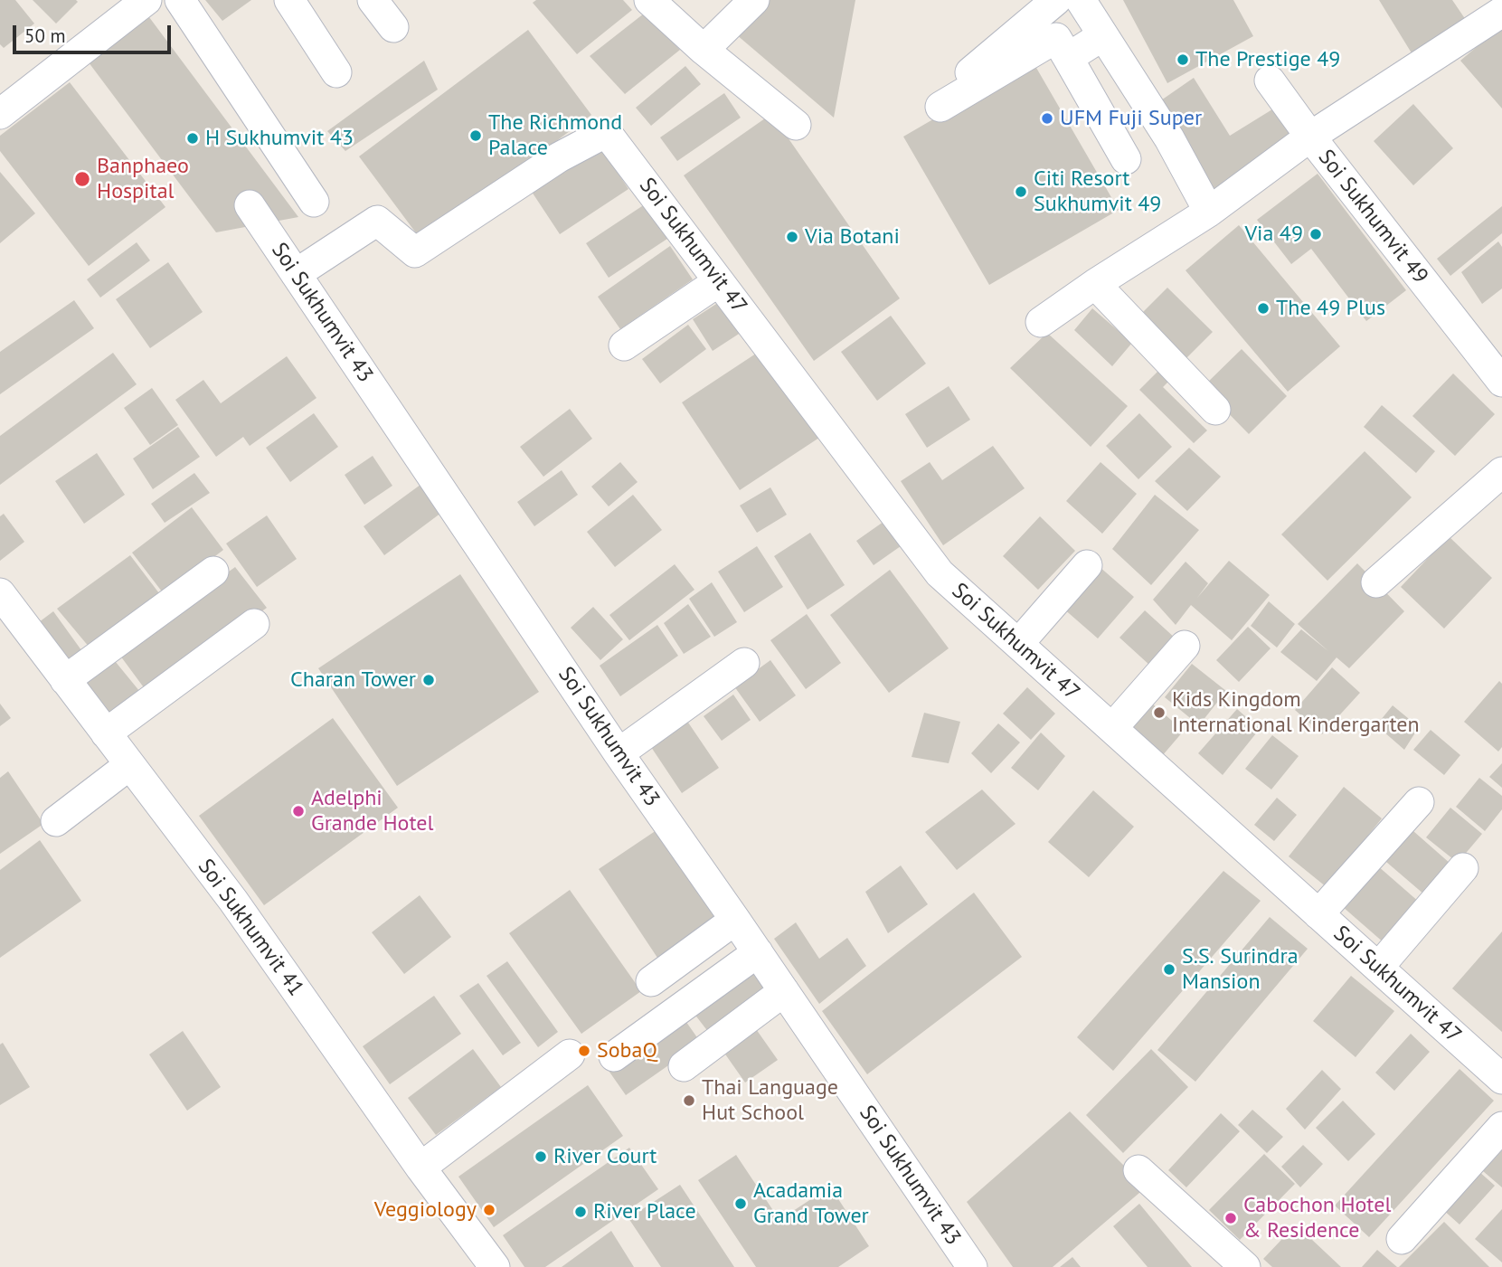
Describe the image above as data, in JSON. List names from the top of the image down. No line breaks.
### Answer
{"streets":{"street":["Soi Sukhumvit 49","Soi Sukhumvit 47","Soi Sukhumvit 43","Soi Sukhumvit 41"]},"crossings":[["Soi Sukhumvit 47","Soi Sukhumvit 43"]],"places":["The Prestige 49","UFM Fuji Super","The Richmond Palace","H Sukhumvit 43","Banphaeo Hospital","Citi Resort Sukhumvit 49","Via 49","Via Botani","The 49 Plus","Charan Tower","Kids Kingdom International Kindergarten","Adelphi Grande Hotel","S.S. Surindra Mansion","SobaQ","Thai Language Hut School","River Court","Acadamia Grand Tower","Veggiology","River Place","Cabochon Hotel & Residence"],"scale_bar":"50 m"}
